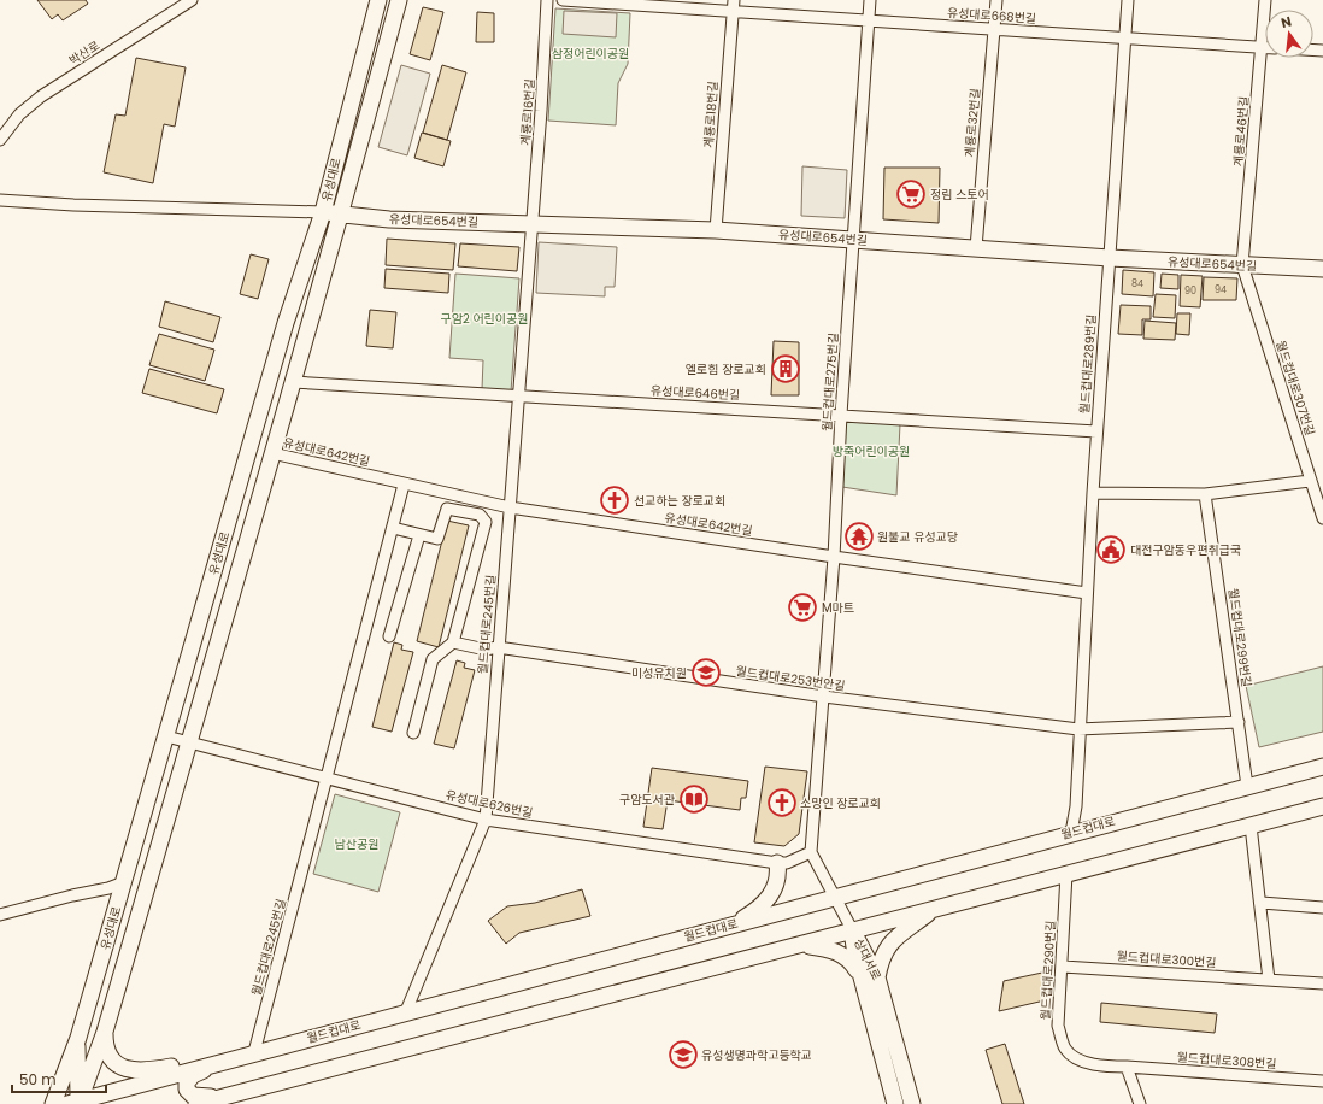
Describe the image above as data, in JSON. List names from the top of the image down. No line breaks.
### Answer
{"streets":{"street":["유성대로668번길","박산로","계룡로16번길","계룡로18번길","계룡로32번길","계룡로46번길","유성대로","유성대로654번길","월드컵대로289번길","월드컵대로275번길","월드컵대로307번길","유성대로646번길","유성대로642번길","월드컵대로245번길","월드컵대로299번길","월드컵대로253번안길","유성대로626번길","월드컵대로","상대서로","월드컵대로300번길","월드컵대로290번길","월드컵대로308번길"]},"crossings":[["유성대로668번길","계룡로18번길"],["유성대로668번길","계룡로32번길"],["유성대로668번길","계룡로46번길"],["유성대로668번길","월드컵대로289번길"],["유성대로668번길","월드컵대로275번길"],["계룡로16번길","유성대로654번길"],["계룡로16번길","월드컵대로245번길"],["계룡로18번길","유성대로654번길"],["계룡로32번길","유성대로654번길"],["계룡로46번길","유성대로654번길"],["계룡로46번길","월드컵대로307번길"],["유성대로","유성대로654번길"],["유성대로","유성대로646번길"],["유성대로","유성대로642번길"],["유성대로","유성대로626번길"],["유성대로","월드컵대로"],["유성대로654번길","월드컵대로289번길"],["유성대로654번길","월드컵대로275번길"],["유성대로654번길","월드컵대로307번길"],["유성대로654번길","월드컵대로245번길"],["월드컵대로289번길","유성대로646번길"],["월드컵대로289번길","유성대로642번길"],["월드컵대로289번길","월드컵대로253번안길"],["월드컵대로289번길","월드컵대로"],["월드컵대로275번길","유성대로646번길"],["월드컵대로275번길","유성대로642번길"],["월드컵대로275번길","월드컵대로253번안길"],["월드컵대로275번길","유성대로626번길"],["유성대로646번길","월드컵대로245번길"],["유성대로642번길","월드컵대로245번길"],["월드컵대로245번길","월드컵대로253번안길"],["월드컵대로245번길","유성대로626번길"],["월드컵대로245번길","월드컵대로"],["월드컵대로299번길","월드컵대로"],["월드컵대로300번길","월드컵대로290번길"],["월드컵대로290번길","월드컵대로308번길"]],"parks":["삼정어린이공원","구암2 어린이공원","방죽어린이공원","남산공원"],"places":{"supermarket":["정림 스토어","M마트"],"building":["엘로힘 장로교회"],"church":["선교하는 장로교회","소망인 장로교회"],"temple":["원불교 유성교당"],"public building":["대전구암동우편취급국"],"school or university":["미성유치원","유성생명과학고등학교"],"library":["구암도서관"]},"house_numbers":["84","94","90"],"scale_bar":"50 m","north":"top"}
